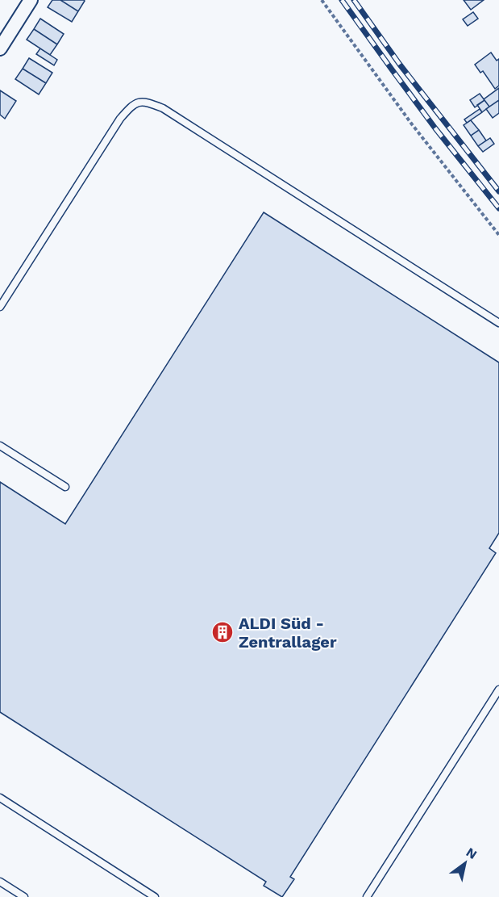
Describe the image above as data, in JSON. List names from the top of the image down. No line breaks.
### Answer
{"places":{"building":["ALDI Süd - Zentrallager"]},"north":"top right"}
